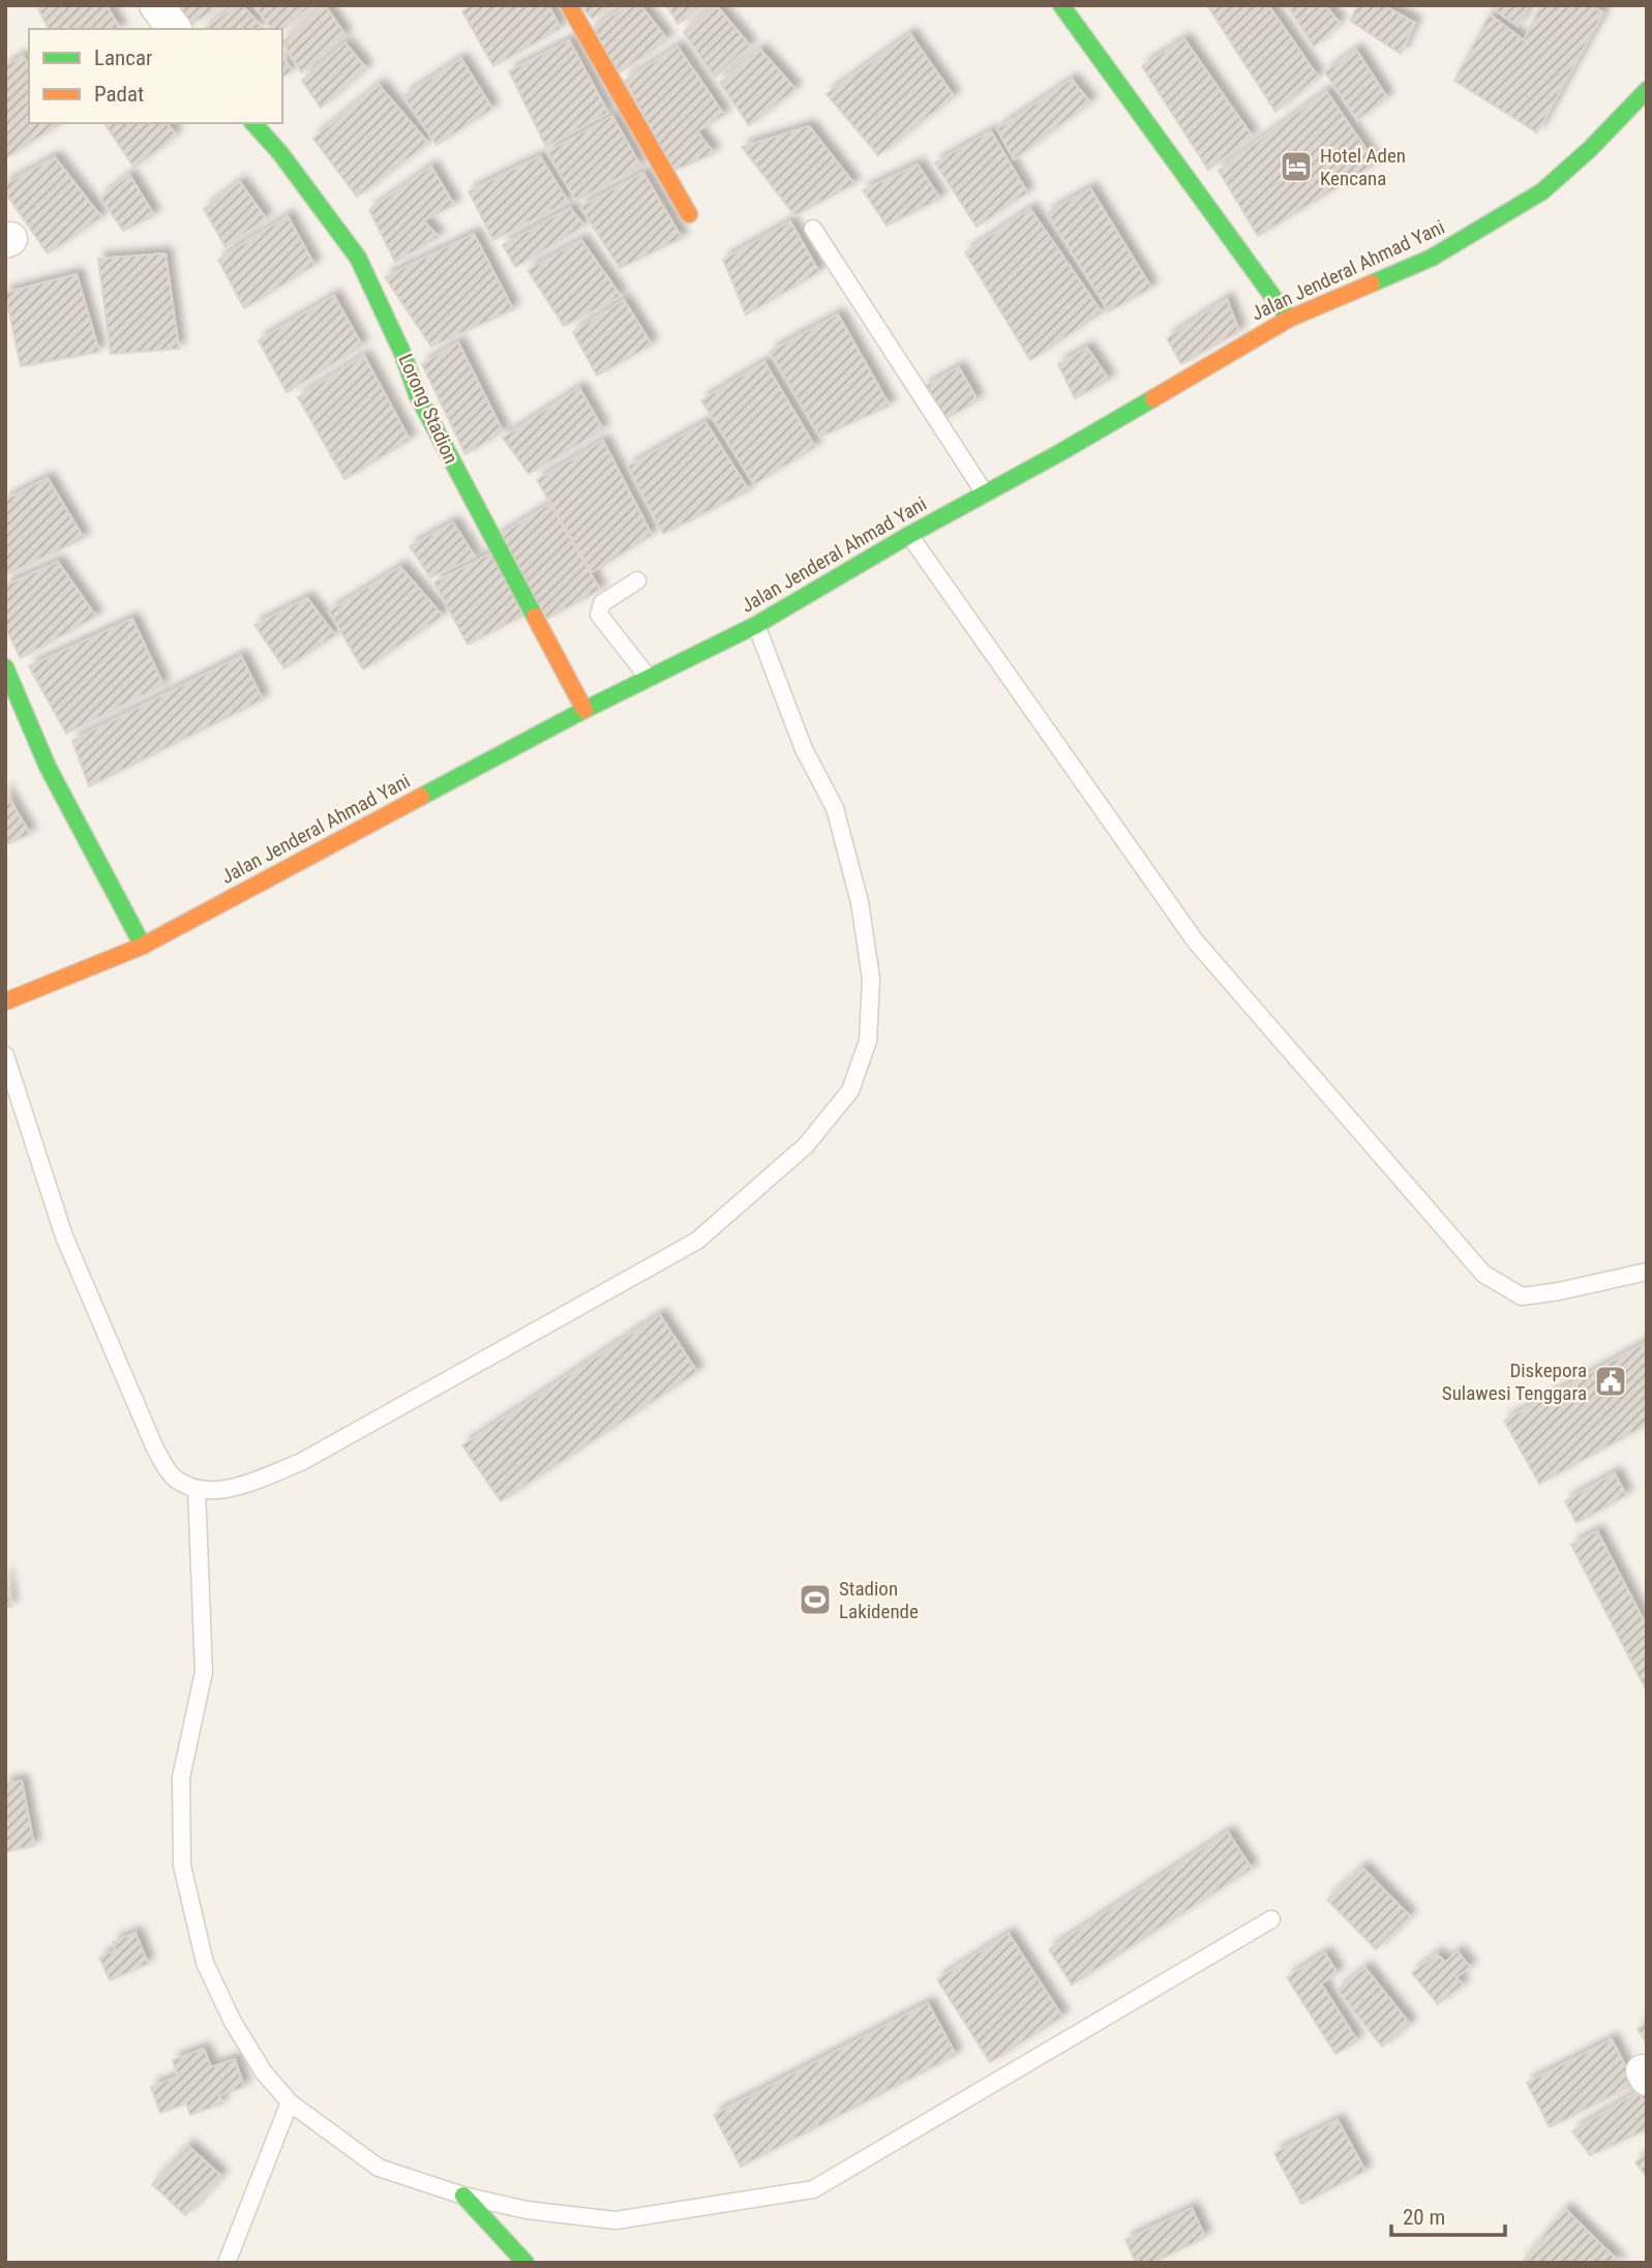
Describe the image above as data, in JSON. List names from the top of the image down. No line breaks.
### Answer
{"streets":{"main road":["Jalan Jenderal Ahmad Yani","Lorong Stadion"]},"crossings":[["Jalan Jenderal Ahmad Yani","Lorong Stadion"]],"places":{"hotel":["Hotel Aden Kencana"],"public building":["Diskepora Sulawesi Tenggara"],"sports":["Stadion Lakidende"]},"legend":["Lancar","Padat"],"scale_bar":"20 m"}
